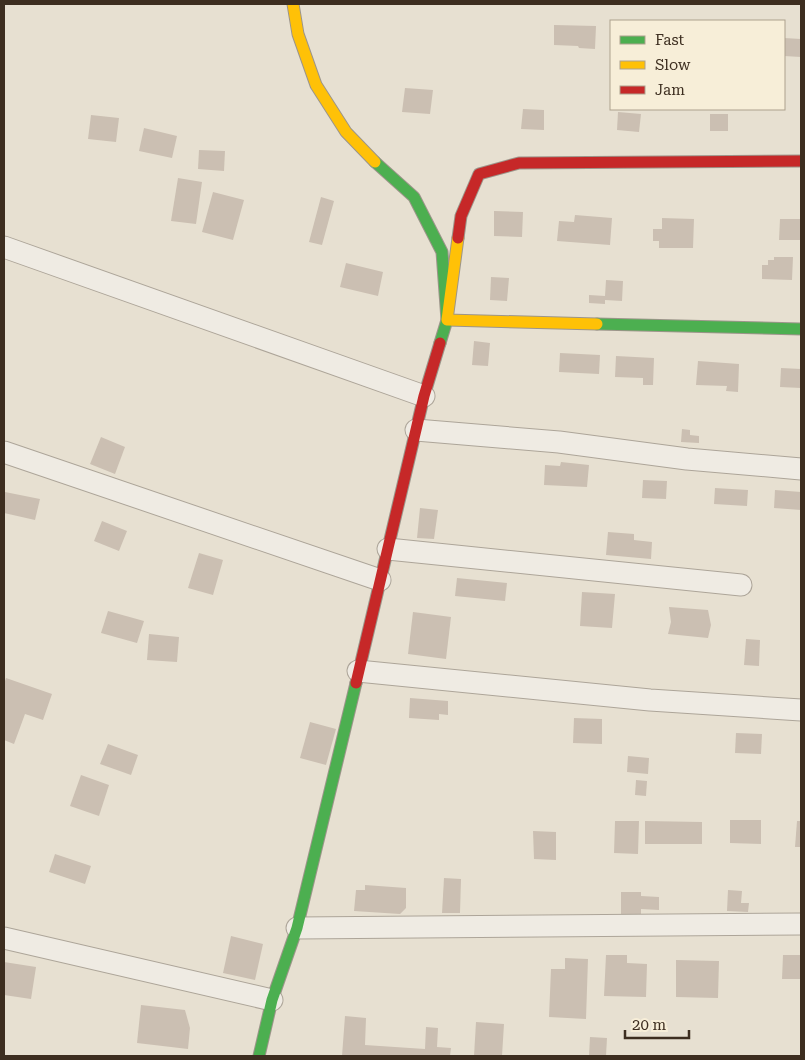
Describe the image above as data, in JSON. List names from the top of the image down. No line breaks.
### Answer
{"legend":["Fast","Slow","Jam"],"scale_bar":"20 m"}
